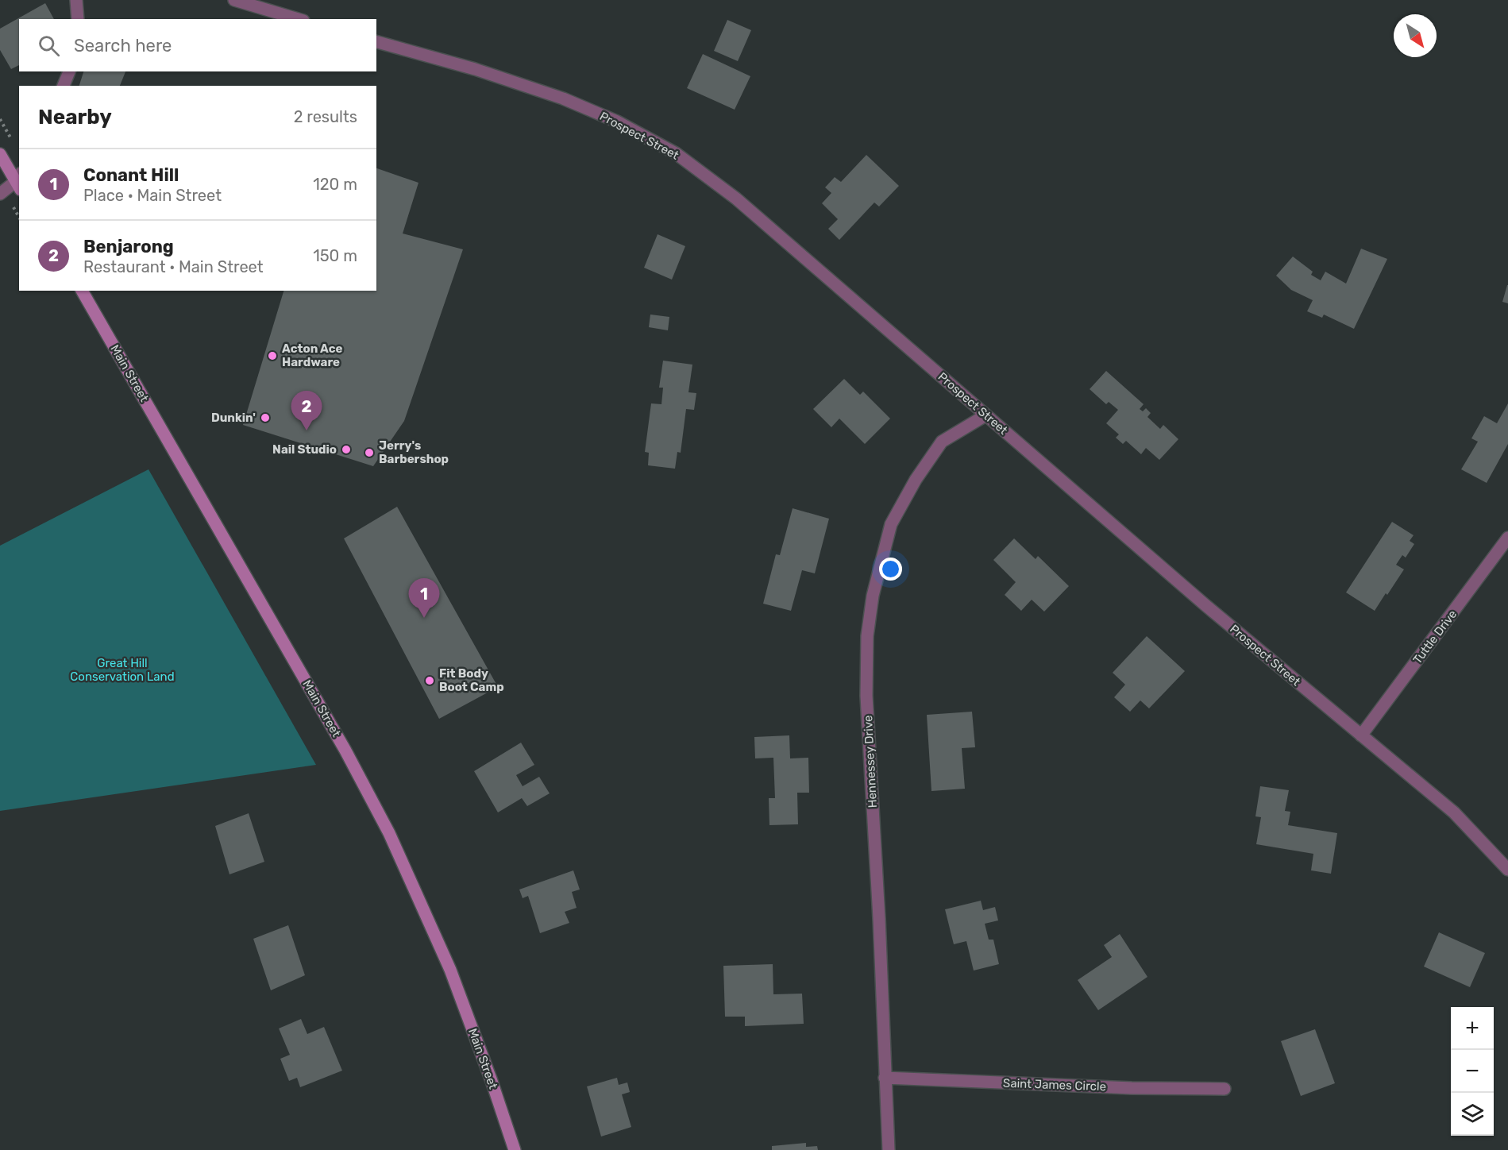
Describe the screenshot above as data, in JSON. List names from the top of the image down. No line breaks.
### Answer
{"streets":{"main road":["Main Street"],"street":["Prospect Street","Tuttle Drive","Hennessey Drive","Saint James Circle"]},"crossings":[["Prospect Street","Tuttle Drive"],["Prospect Street","Hennessey Drive"],["Hennessey Drive","Saint James Circle"]],"parks":["Great Hill Conservation Land"],"places":["Acton Ace Hardware","Dunkin'","Nail Studio","Jerry's Barbershop","Fit Body Boot Camp"],"north":"bottom right","page":{"search":"Search here","heading":["Nearby","2 results"],"list":[{"mark":"1","name":"Conant Hill","note":"Place · Main Street","value":"120 m"},{"mark":"2","name":"Benjarong","note":"Restaurant · Main Street","value":"150 m"}],"pins":["2","1"],"map_buttons":["+","−"]}}
